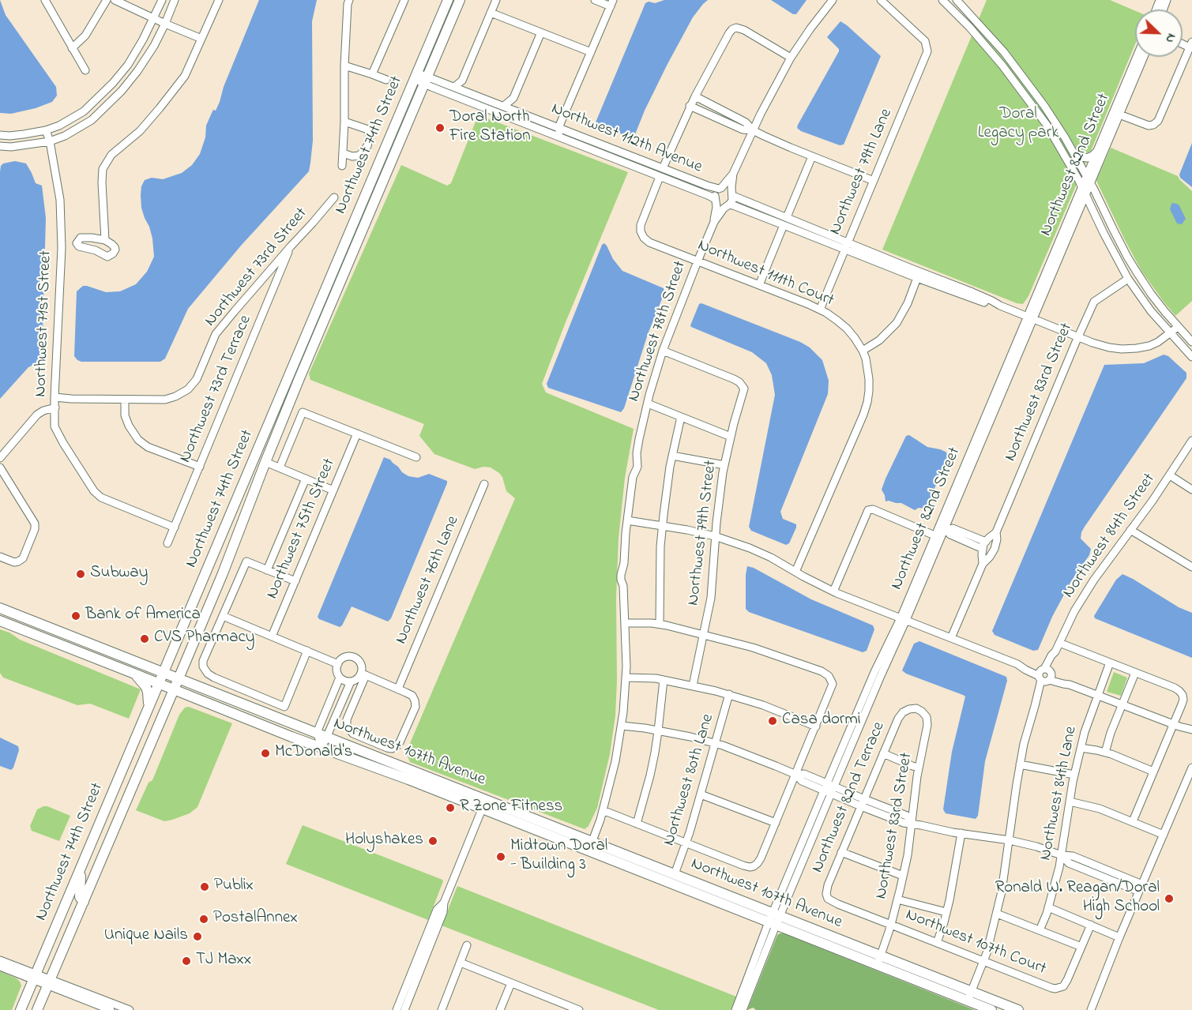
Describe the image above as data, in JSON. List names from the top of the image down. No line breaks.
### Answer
{"streets":{"main road":["Northwest 74th Street","Northwest 107th Avenue"],"street":["Northwest 112th Avenue","Northwest 82nd Street","Northwest 79th Lane","Northwest 73rd Street","Northwest 111th Court","Northwest 71st Street","Northwest 78th Street","Northwest 73rd Terrace","Northwest 83rd Street","Northwest 75th Street","Northwest 79th Street","Northwest 84th Street","Northwest 76th Lane","Northwest 80th Lane","Northwest 84th Lane","Northwest 82nd Terrace","Northwest 107th Court"]},"crossings":[["Northwest 112th Avenue","Northwest 74th Street"],["Northwest 112th Avenue","Northwest 111th Court"],["Northwest 112th Avenue","Northwest 78th Street"],["Northwest 74th Street","Northwest 107th Avenue"],["Northwest 82nd Street","Northwest 107th Avenue"],["Northwest 79th Lane","Northwest 111th Court"],["Northwest 73rd Street","Northwest 71st Street"],["Northwest 73rd Street","Northwest 73rd Terrace"],["Northwest 111th Court","Northwest 78th Street"],["Northwest 71st Street","Northwest 73rd Terrace"],["Northwest 78th Street","Northwest 79th Street"],["Northwest 78th Street","Northwest 107th Avenue"],["Northwest 83rd Street","Northwest 107th Avenue"],["Northwest 83rd Street","Northwest 82nd Terrace"],["Northwest 83rd Street","Northwest 107th Court"],["Northwest 84th Street","Northwest 107th Avenue"],["Northwest 84th Street","Northwest 107th Court"],["Northwest 107th Avenue","Northwest 80th Lane"],["Northwest 82nd Terrace","Northwest 107th Court"]],"parks":["Doral Legacy park"],"places":["Doral North Fire Station","Subway","Bank of America","CVS Pharmacy","Casa dormi","McDonald's","R Zone Fitness","Holyshakes","Midtown Doral - Building 3","Publix","Ronald W. Reagan/Doral High School","PostalAnnex","Unique Nails","TJ Maxx"],"north":"bottom right"}
